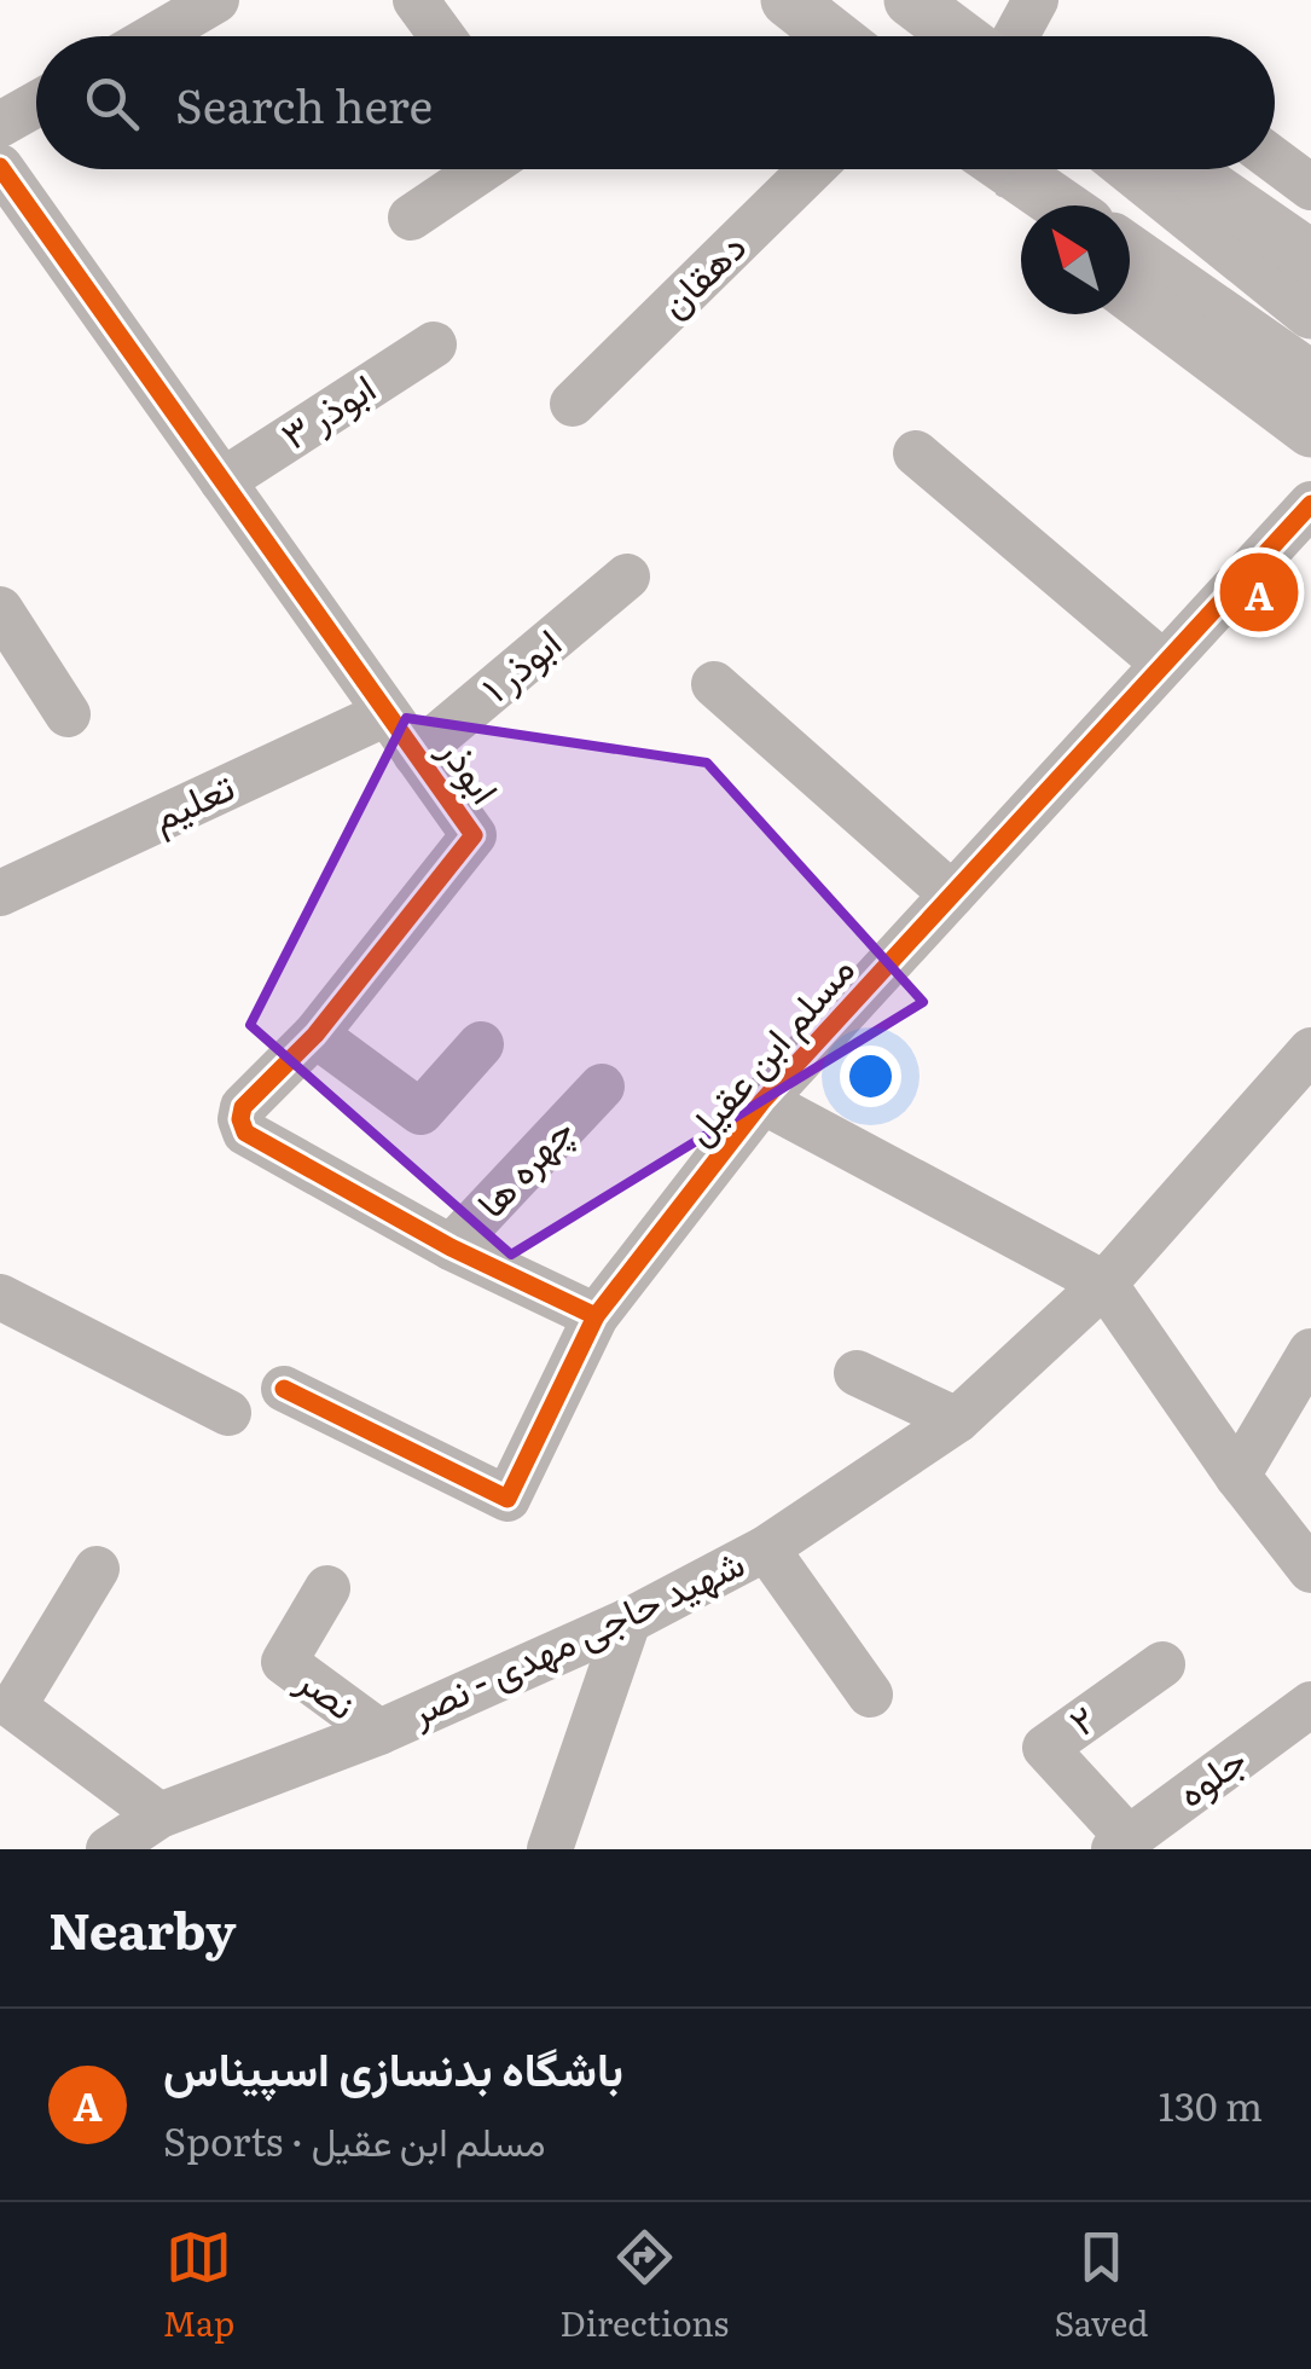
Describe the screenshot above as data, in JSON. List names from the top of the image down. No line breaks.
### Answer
{"streets":{"street":["دهقان","ابوذر ۳","ابوذر ۱","ابوذر","تعلیم","مسلم ابن عقیل","چهره ها","شهید حاجی مهدی - نصر","نصر","۲","جلوه"]},"crossings":[["ابوذر ۳","ابوذر"],["ابوذر ۱","ابوذر"],["ابوذر","تعلیم"],["ابوذر","مسلم ابن عقیل"],["ابوذر","چهره ها"],["شهید حاجی مهدی - نصر","نصر"],["۲","جلوه"]],"north":"top left","page":{"search":"Search here","pins":"A","heading":"Nearby","list":[{"mark":"A","name":"باشگاه بدنسازی اسپیناس","note":"Sports · مسلم ابن عقیل","value":"130 m"}],"nav":["Map","Directions","Saved"]}}
